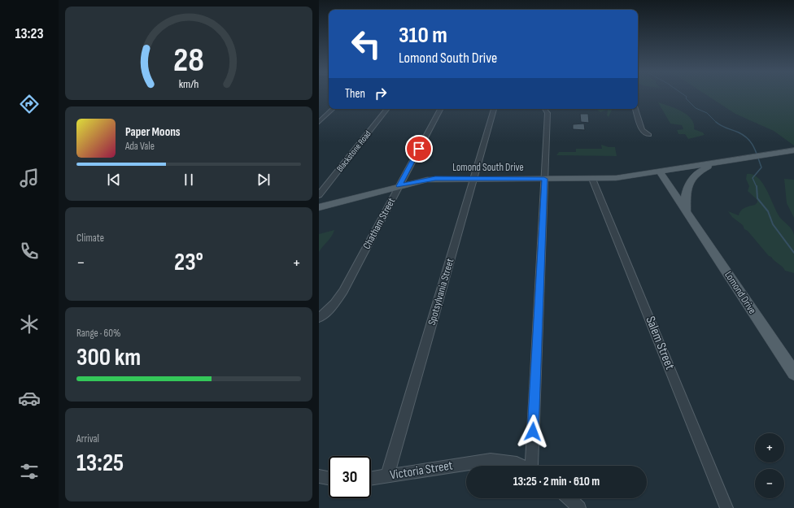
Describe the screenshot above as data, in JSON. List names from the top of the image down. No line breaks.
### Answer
{"streets":{"main road":["Lomond South Drive","Lomond Drive"],"street":["Blackstone Road","Chatham Street","Spotsylvania Street","Salem Street","Victoria Street"]},"crossings":[["Lomond South Drive","Chatham Street"],["Lomond South Drive","Spotsylvania Street"],["Lomond South Drive","Lomond Drive"],["Lomond South Drive","Salem Street"],["Spotsylvania Street","Victoria Street"]],"page":{"tabs":"13:23","turn":["310 m","Lomond South Drive"],"then":"Then","song":["Paper Moons","Ada Vale"],"tile":["Climate",["Range · 60%","300 km"],["Arrival","13:25"]],"heat":["−","23°","+"],"map_buttons":["+","−"],"limit":"30","trip":"13:25 · 2 min · 610 m","gauge":["28","km/h"]}}
